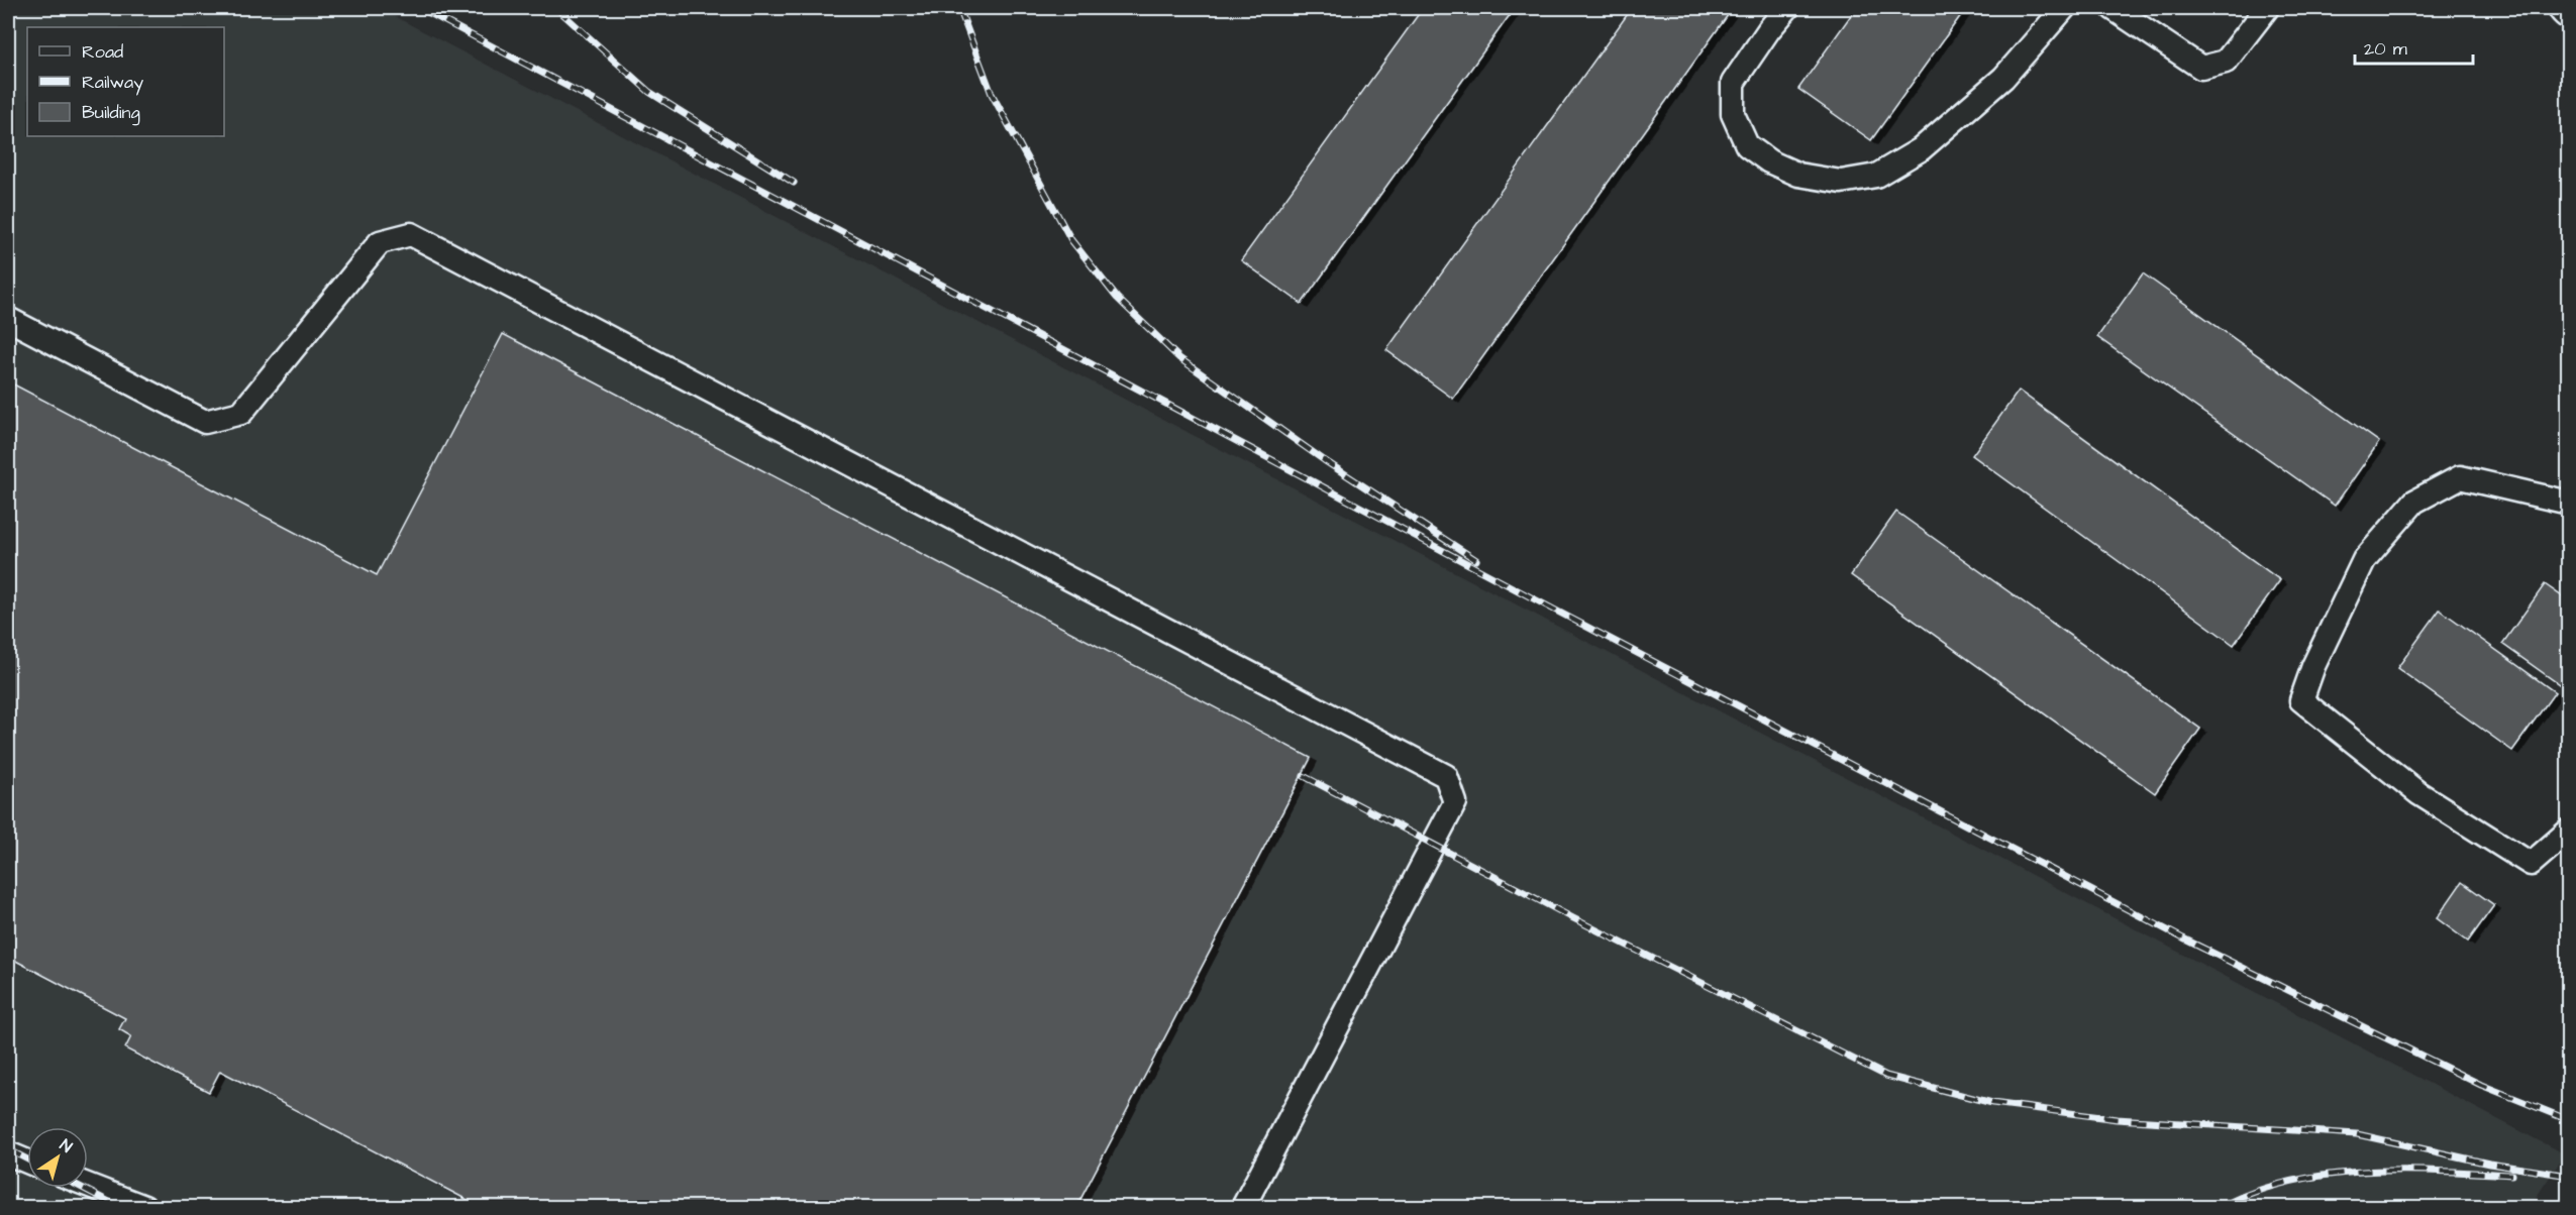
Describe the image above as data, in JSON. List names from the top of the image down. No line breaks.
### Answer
{"legend":["Road","Railway","Building"],"scale_bar":"20 m","north":"top right"}
